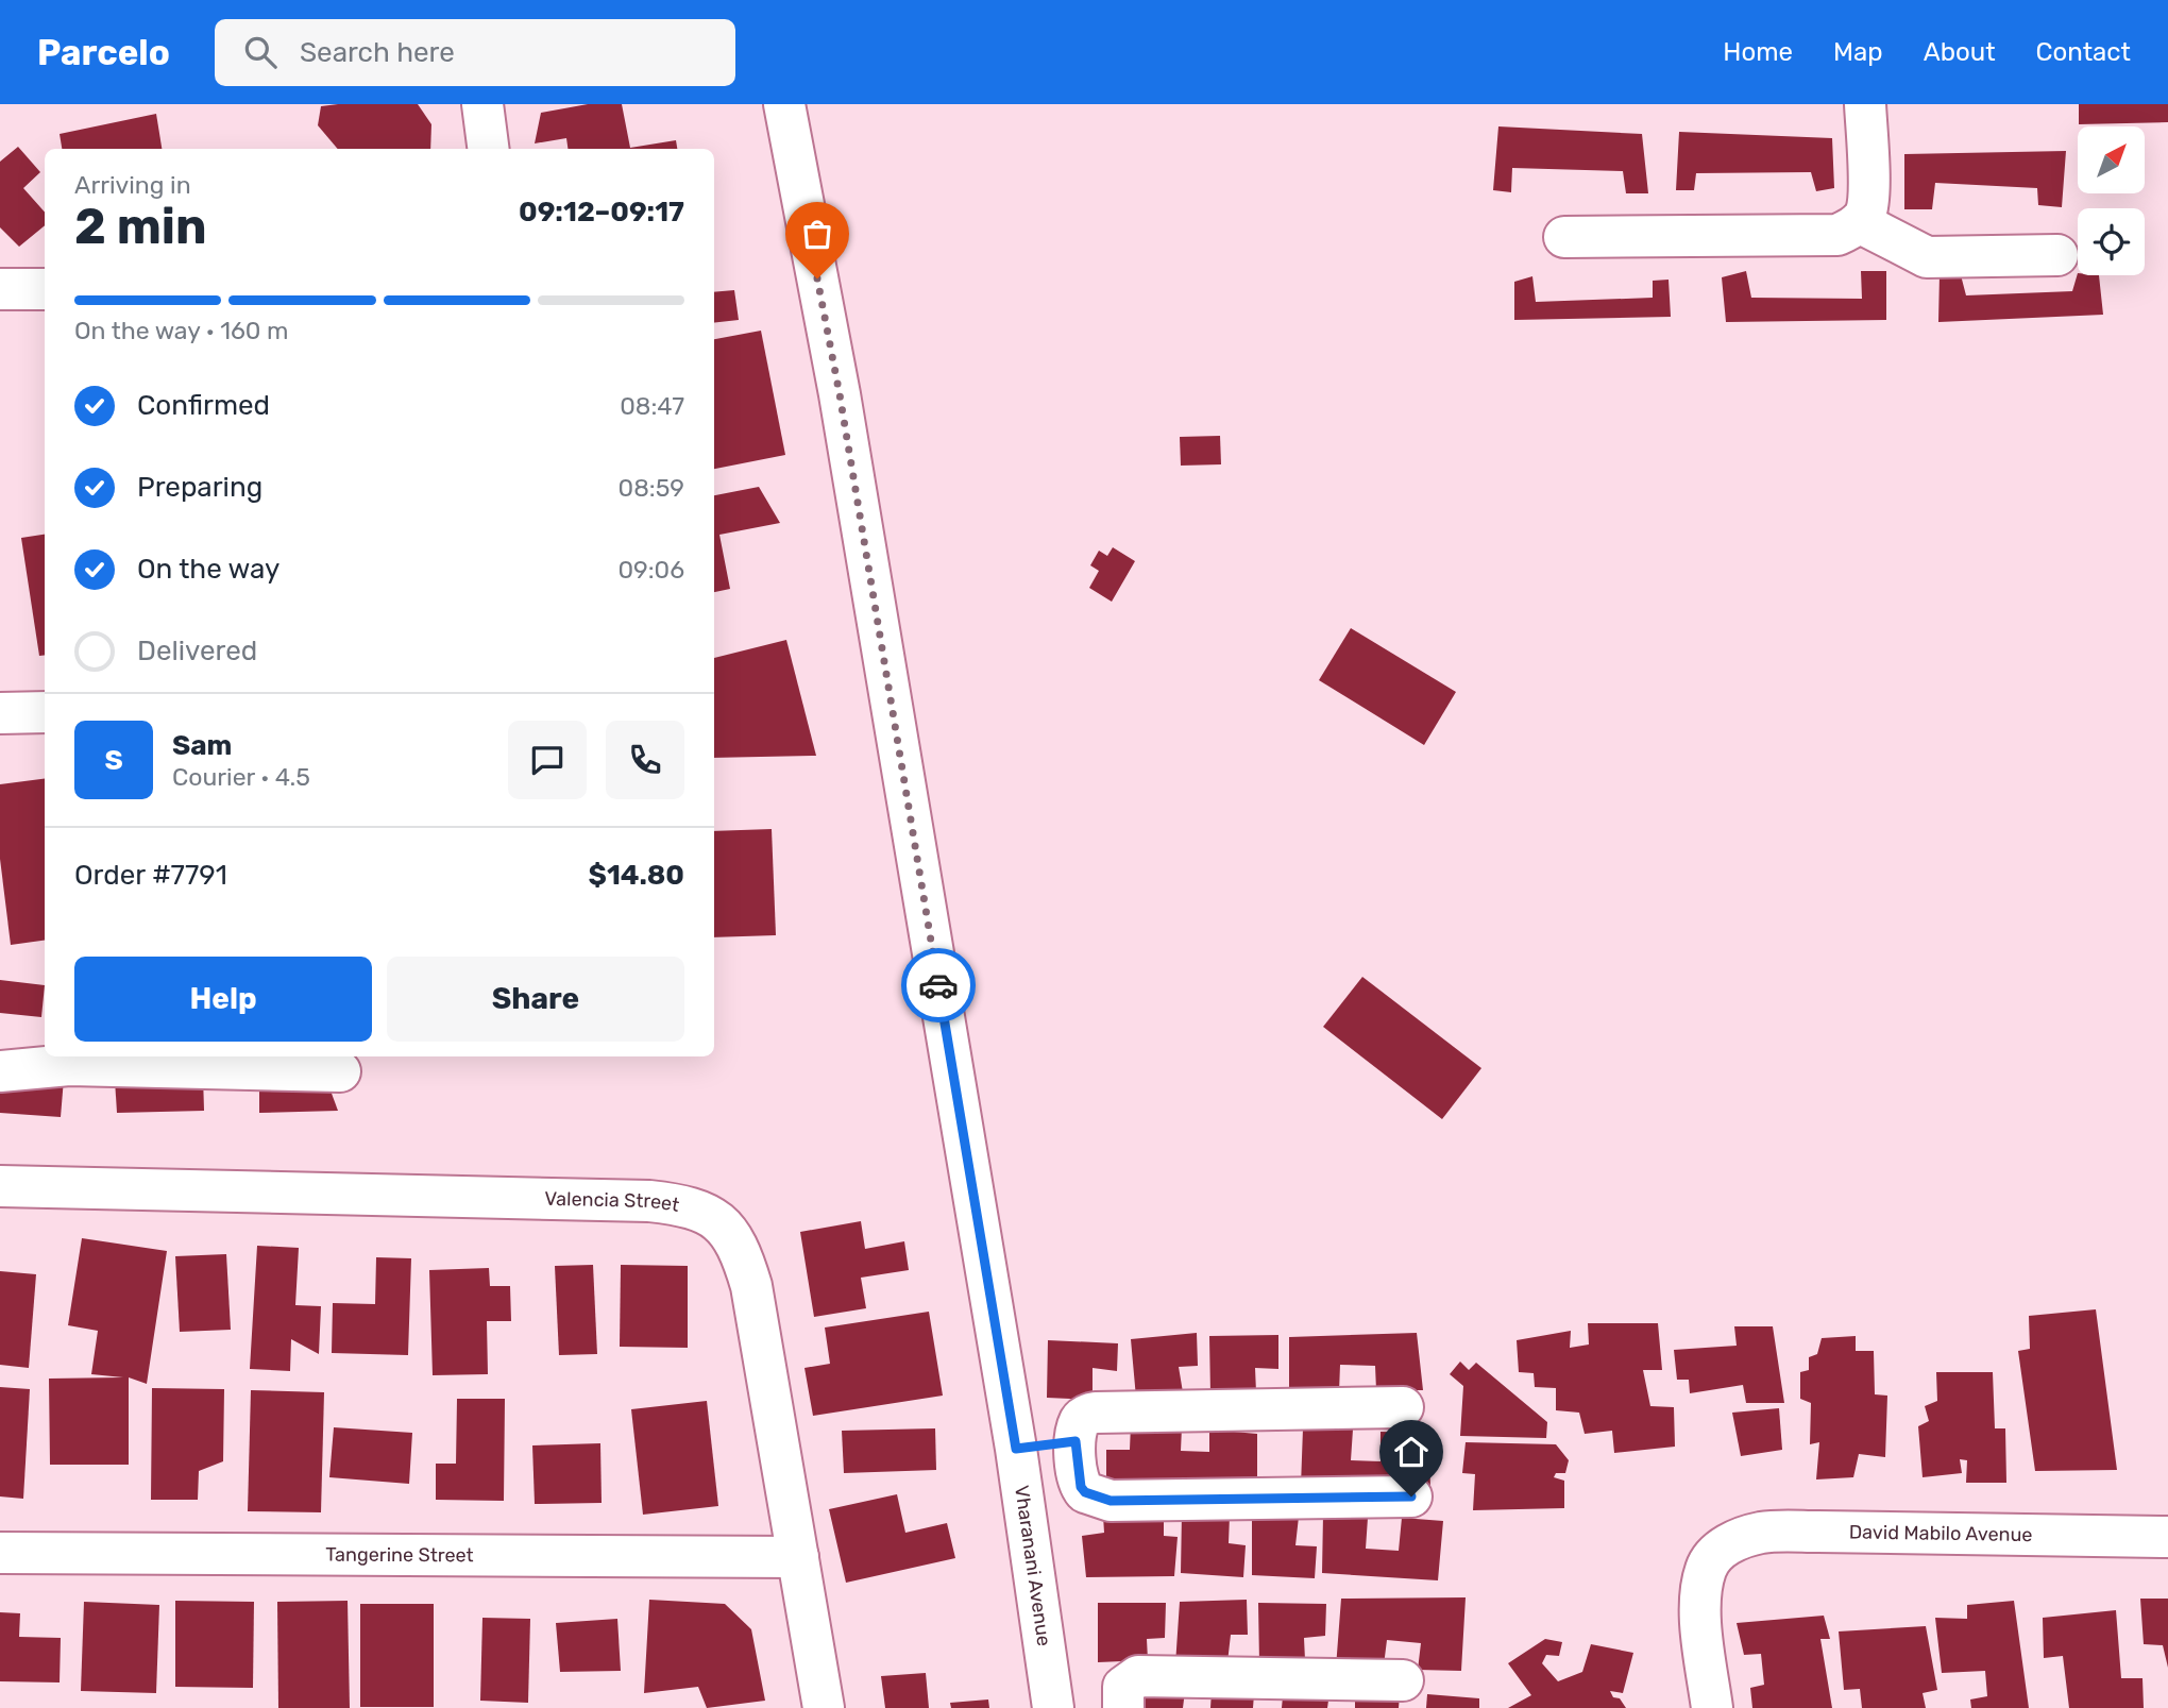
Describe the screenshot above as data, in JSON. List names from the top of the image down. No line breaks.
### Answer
{"streets":{"street":["Valencia Street","David Mabilo Avenue","Tangerine Street","Vharanani Avenue"]},"crossings":[["Valencia Street","Tangerine Street"]],"north":"top right","page":{"header":"Parcelo","search":"Search here","nav":["Home","Map","About","Contact"],"heading":["2 min","Arriving in","09:12–09:17"],"panel":["Sam","Courier · 4.5","Order #7791","$14.80"],"bar":"On the way · 160 m","list":[["Confirmed","08:47"],["Preparing","08:59"],["On the way","09:06"],"Delivered"],"round":"S","buttons":["Help","Share"]}}
